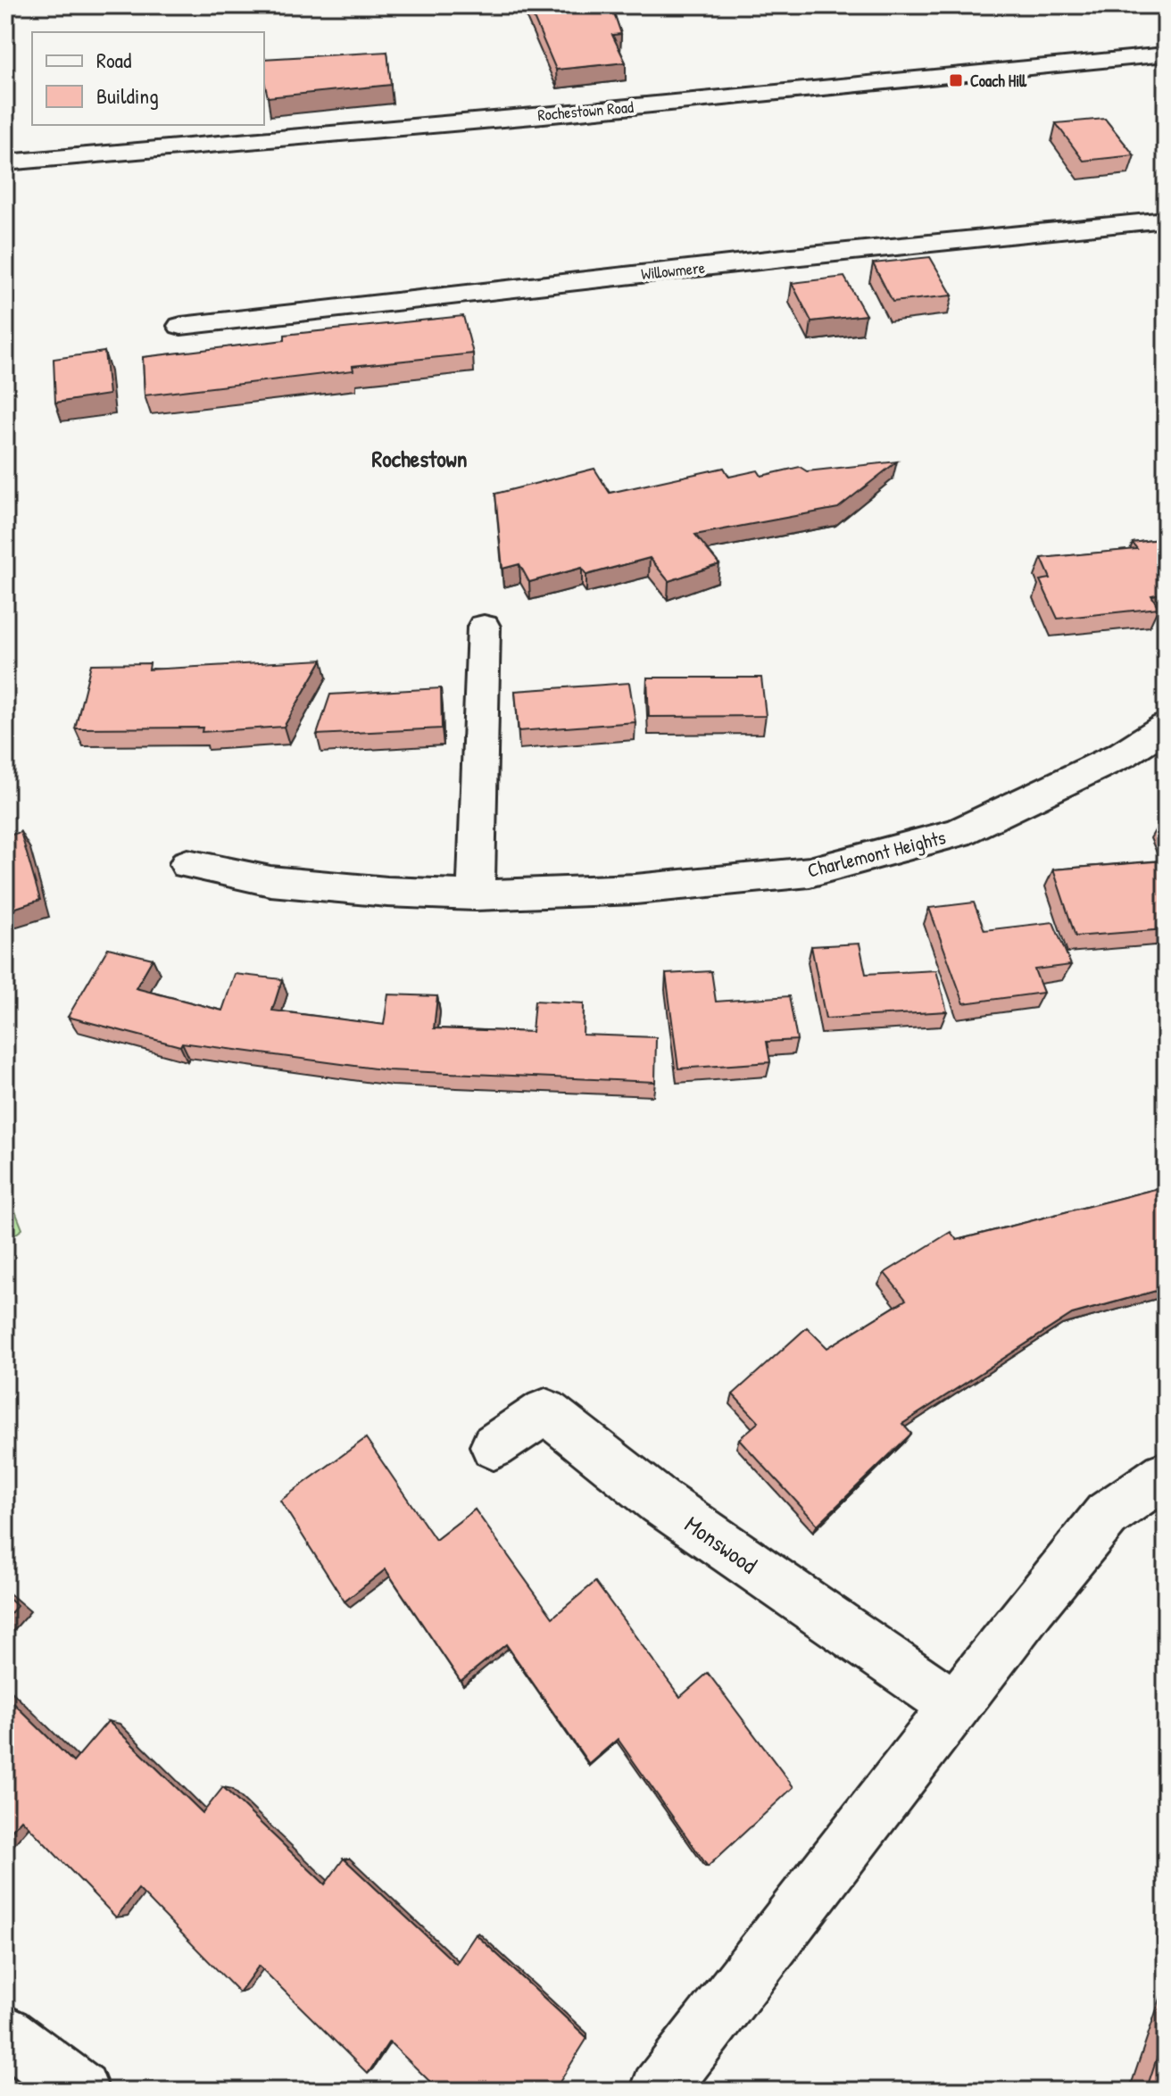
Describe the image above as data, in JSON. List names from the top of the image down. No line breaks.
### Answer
{"streets":{"street":["Rochestown Road","Willowmere","Charlemont Heights","Monswood"]},"districts":["Rochestown"],"places":{"transit":["Coach Hill"]},"legend":["Road","Building"]}
